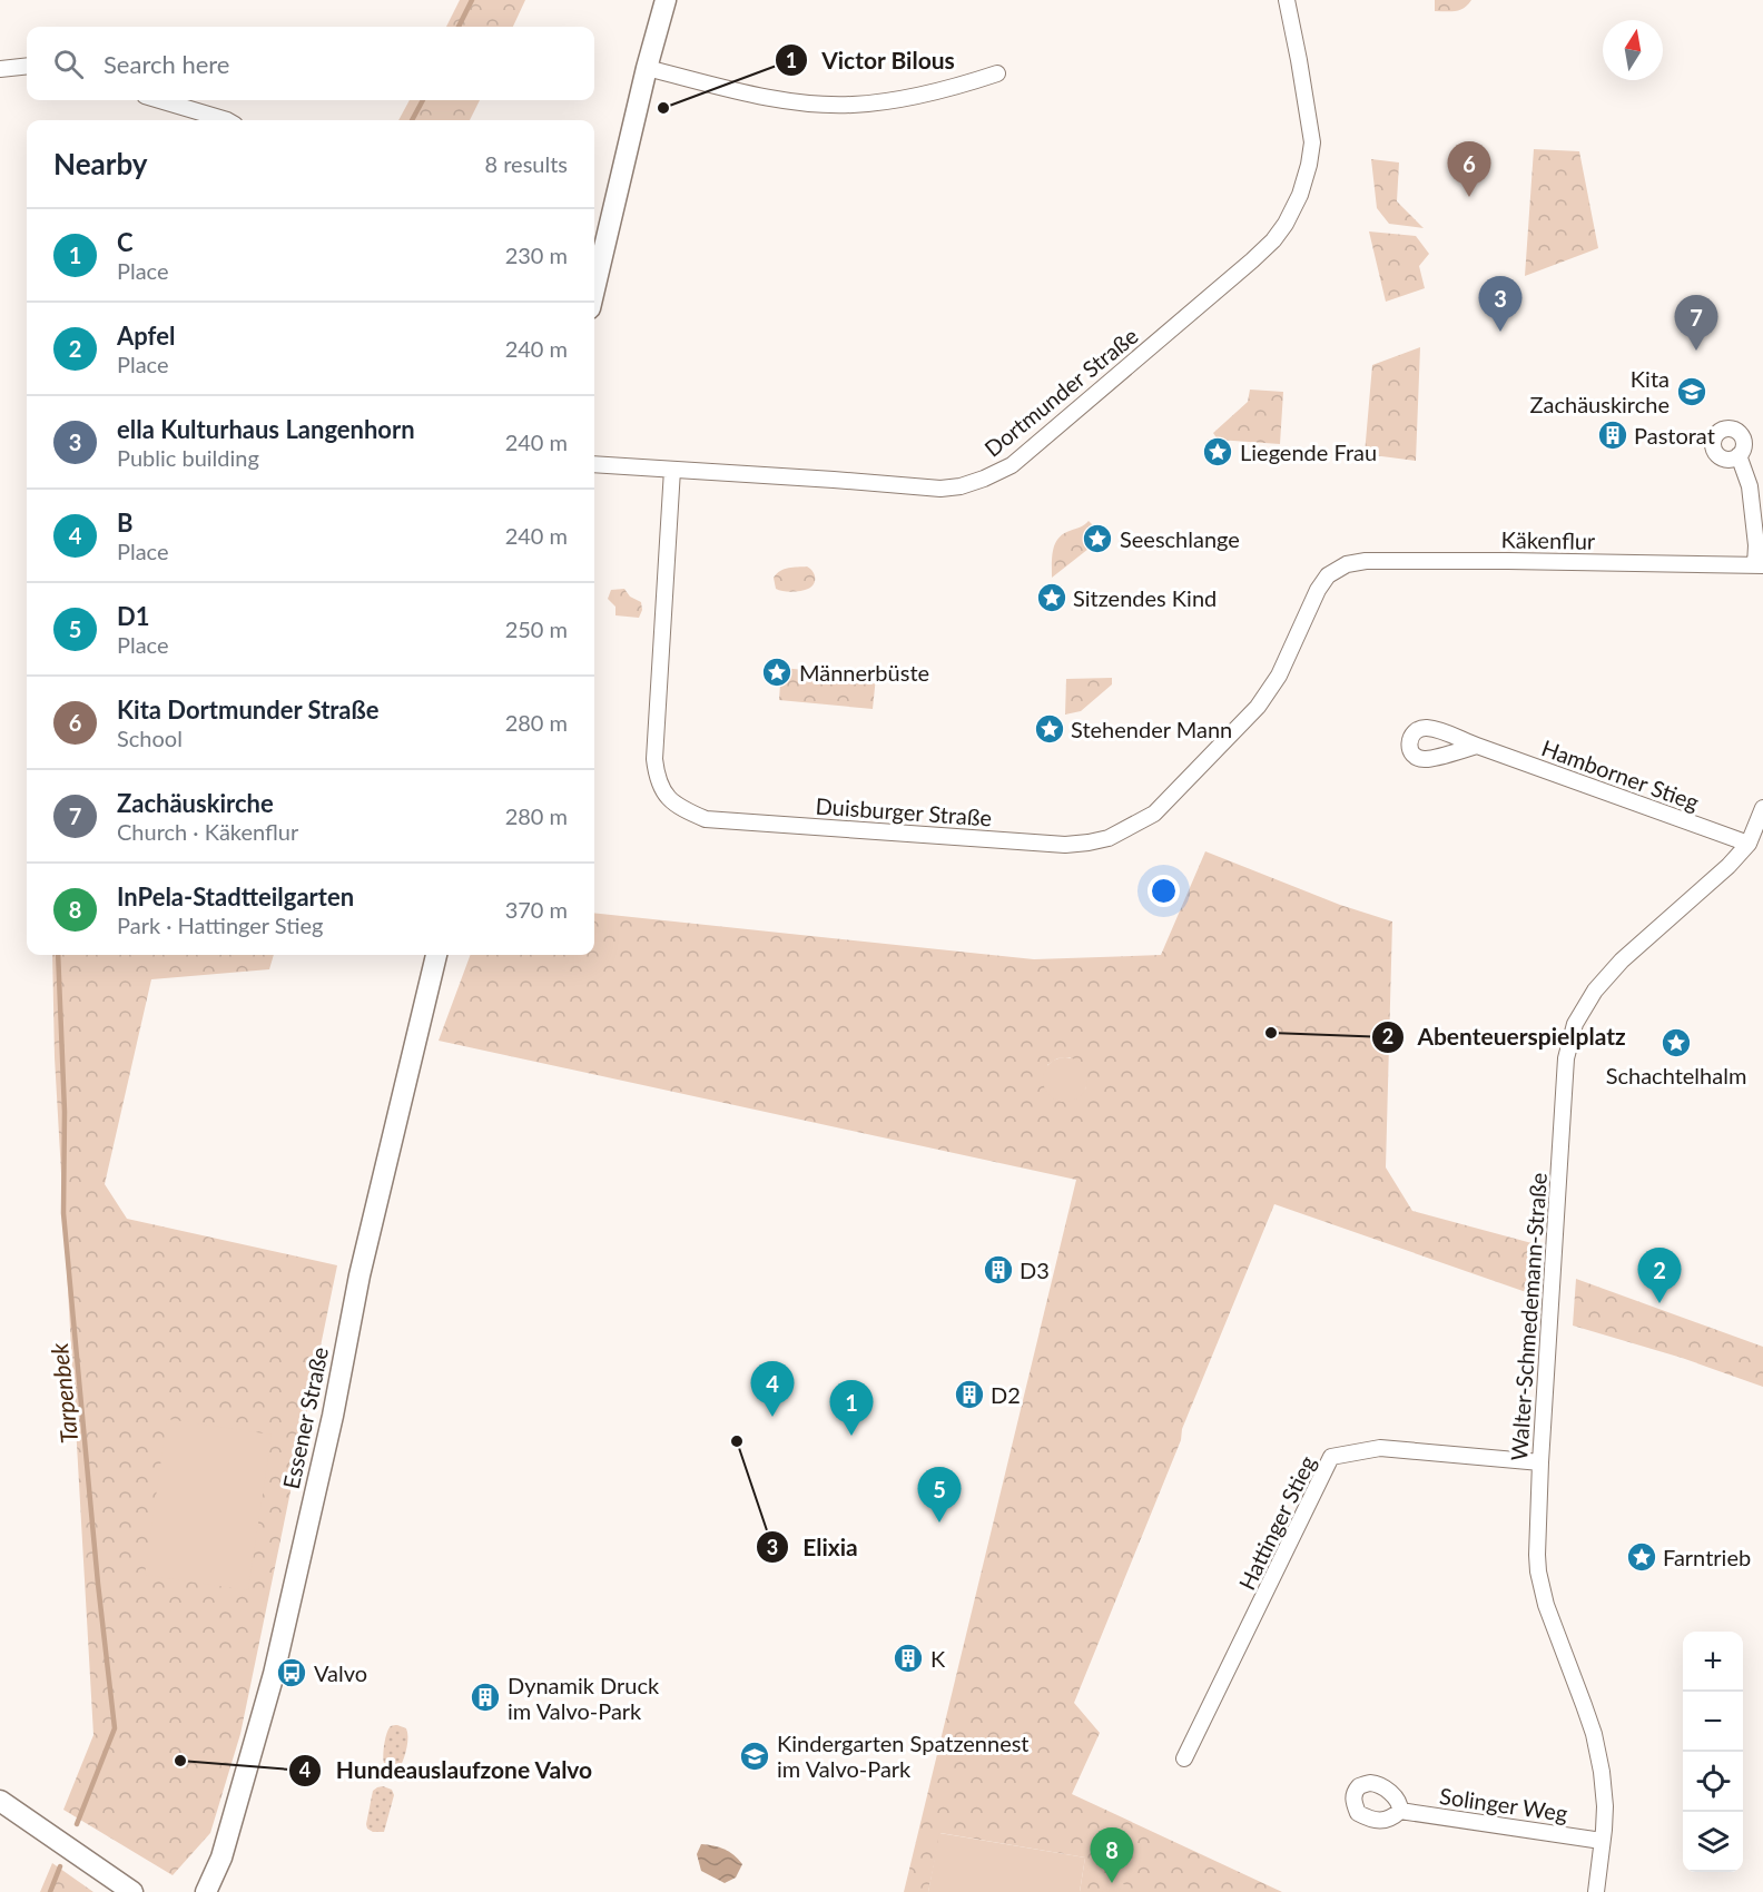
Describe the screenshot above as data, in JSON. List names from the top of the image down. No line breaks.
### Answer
{"streets":{"street":["Dortmunder Straße","Käkenflur","Hamborner Stieg","Duisburger Straße","Walter-Schmedemann-Straße","Essener Straße","Hattinger Stieg","Solinger Weg"]},"crossings":[["Dortmunder Straße","Duisburger Straße"],["Käkenflur","Duisburger Straße"],["Hamborner Stieg","Walter-Schmedemann-Straße"],["Walter-Schmedemann-Straße","Hattinger Stieg"],["Walter-Schmedemann-Straße","Solinger Weg"]],"water":["Tarpenbek"],"places":{"other":["Victor Bilous","Abenteuerspielplatz","Elixia","Hundeauslaufzone Valvo"],"school or university":["Kita Zachäuskirche","Kindergarten Spatzennest im Valvo-Park"],"building":["Pastorat","D3","D2","K","Dynamik Druck im Valvo-Park"],"place":["Liegende Frau","Seeschlange","Sitzendes Kind","Männerbüste","Stehender Mann","Schachtelhalm","Farntrieb"],"bus stop":["Valvo"]},"north":"top","page":{"search":"Search here","heading":["Nearby","8 results"],"pins":["6","3","7","2","4","1","5","8"],"list":[{"mark":"1","name":"C","note":"Place","value":"230 m"},{"mark":"2","name":"Apfel","note":"Place","value":"240 m"},{"mark":"3","name":"ella Kulturhaus Langenhorn","note":"Public building","value":"240 m"},{"mark":"4","name":"B","note":"Place","value":"240 m"},{"mark":"5","name":"D1","note":"Place","value":"250 m"},{"mark":"6","name":"Kita Dortmunder Straße","note":"School","value":"280 m"},{"mark":"7","name":"Zachäuskirche","note":"Church · Käkenflur","value":"280 m"},{"mark":"8","name":"InPela-Stadtteilgarten","note":"Park · Hattinger Stieg","value":"370 m"}],"map_buttons":["+","−"]}}
